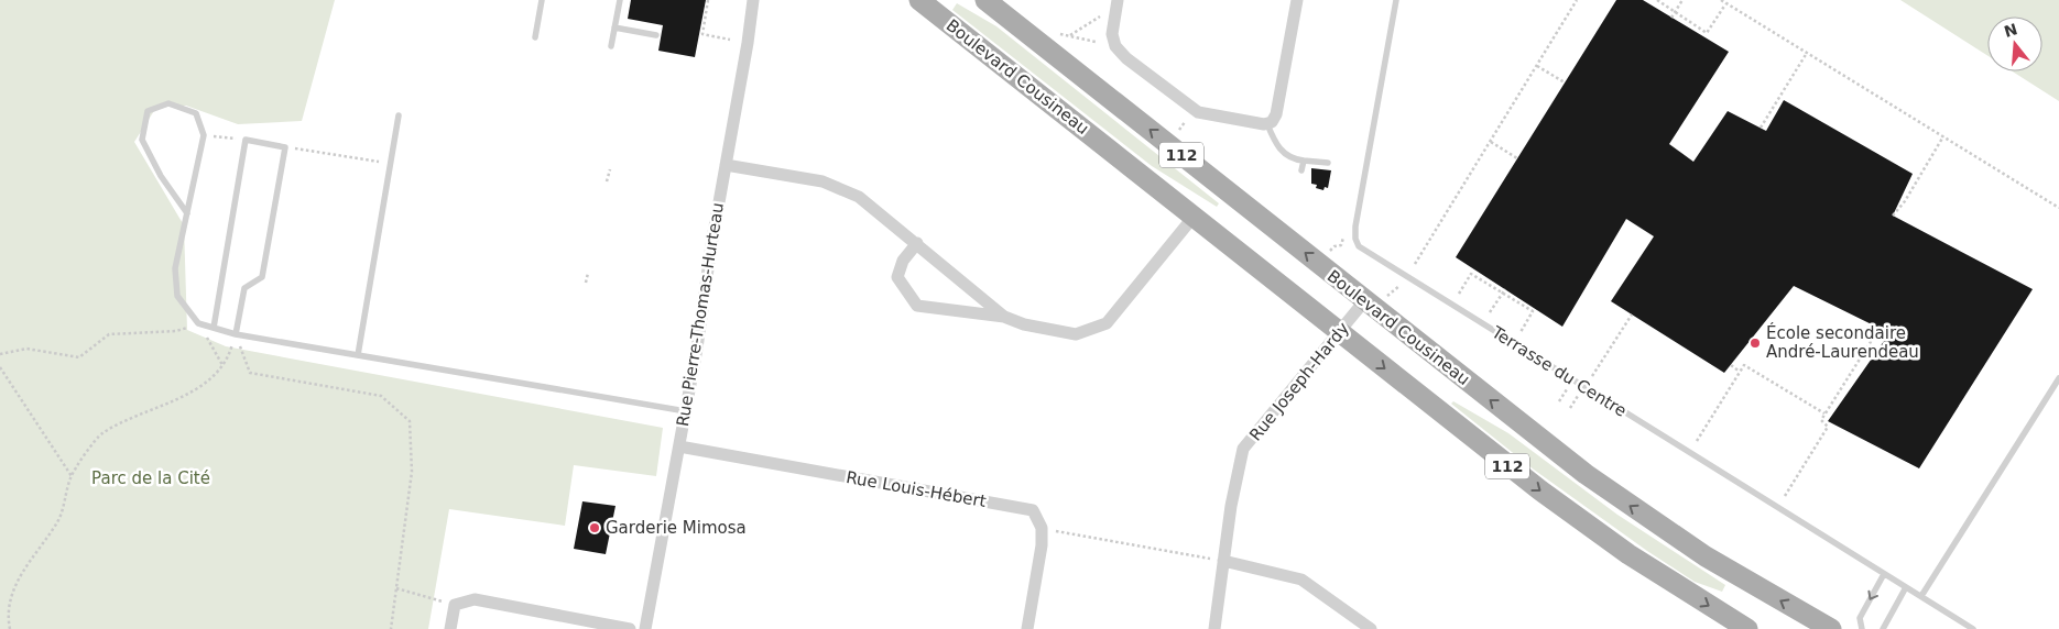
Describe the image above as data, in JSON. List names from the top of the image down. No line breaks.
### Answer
{"streets":{"main road":["Boulevard Cousineau","112"],"street":["Rue Pierre-Thomas-Hurteau","Rue Joseph-Hardy","Rue Louis-Hébert"],"lane":["Terrasse du Centre"]},"crossings":[["Boulevard Cousineau","Rue Joseph-Hardy"],["Rue Pierre-Thomas-Hurteau","Rue Louis-Hébert"]],"parks":["Parc de la Cité"],"places":["École secondaire André-Laurendeau","Garderie Mimosa"],"north":"top"}
